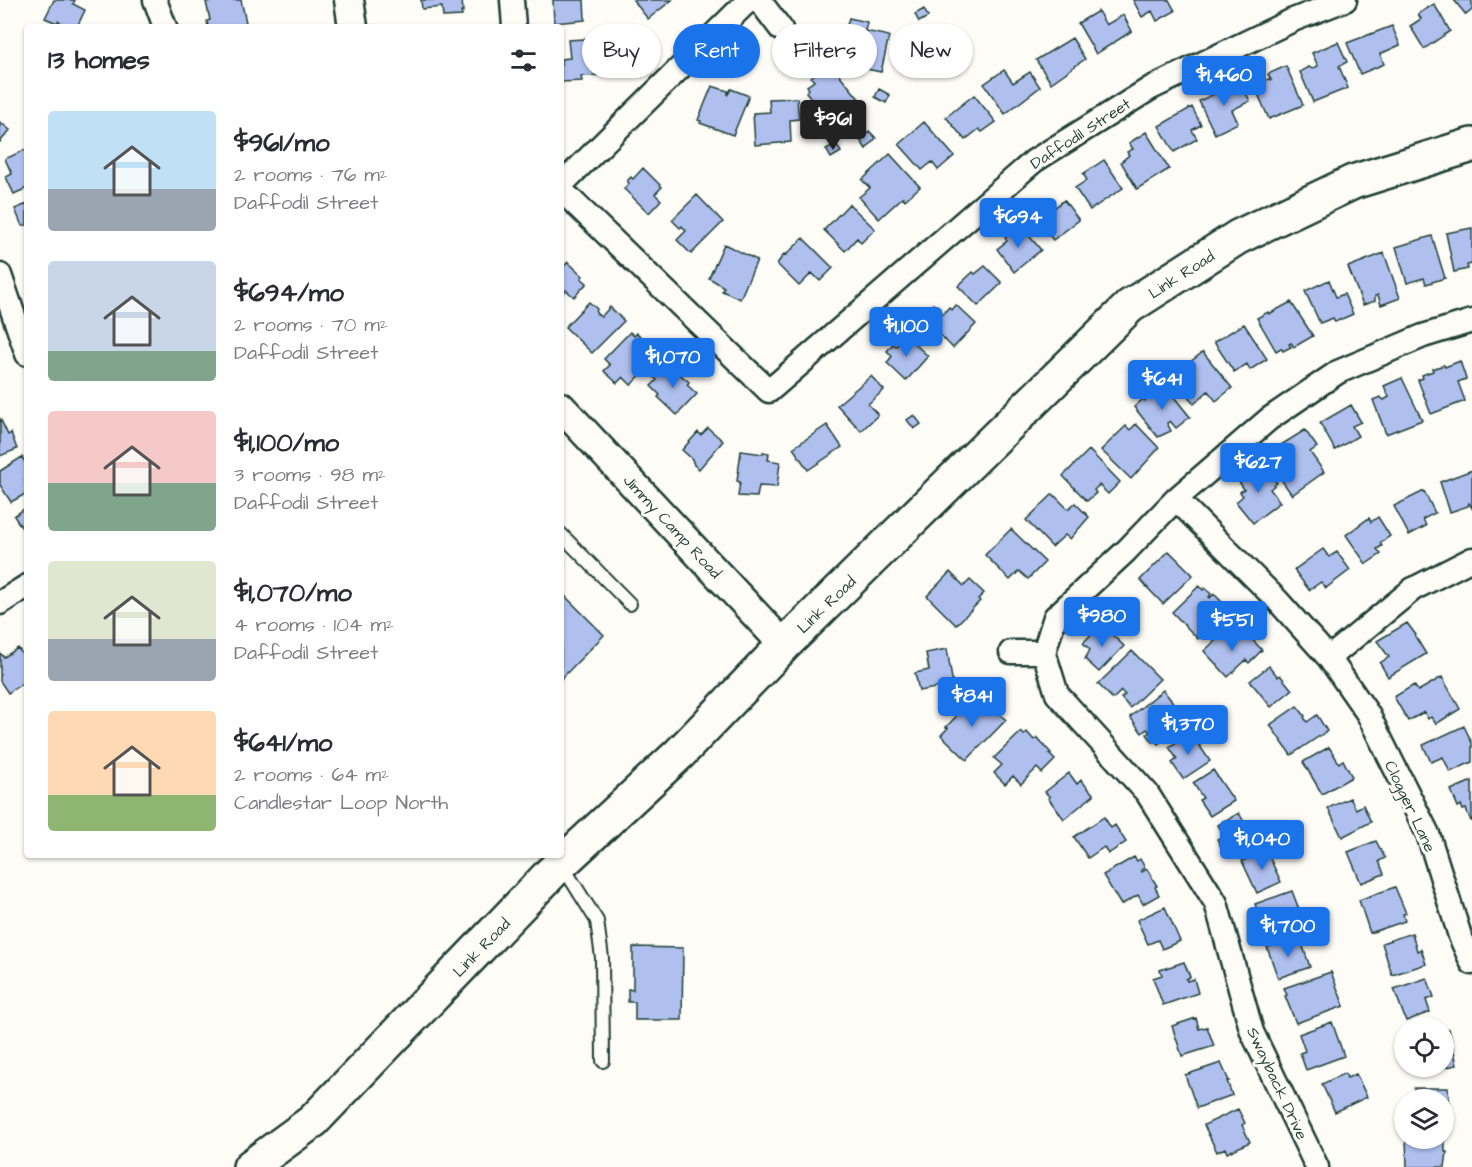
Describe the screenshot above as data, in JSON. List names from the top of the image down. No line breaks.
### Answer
{"streets":{"main road":["Link Road"],"street":["Daffodil Street","Jimmy Camp Road","Clogger Lane","Swayback Drive"]},"crossings":[["Link Road","Jimmy Camp Road"]],"page":{"chip":["Buy","Rent","Filters","New"],"heading":"13 homes","price":["$1,460","$961","$694","$1,100","$1,070","$641","$627","$980","$551","$841","$1,370","$1,040","$1,700"],"list":[{"name":"$961/mo","note":"2 rooms · 76 m² · Daffodil Street"},{"name":"$694/mo","note":"2 rooms · 70 m² · Daffodil Street"},{"name":"$1,100/mo","note":"3 rooms · 98 m² · Daffodil Street"},{"name":"$1,070/mo","note":"4 rooms · 104 m² · Daffodil Street"},{"name":"$641/mo","note":"2 rooms · 64 m² · Candlestar Loop North"}]}}
